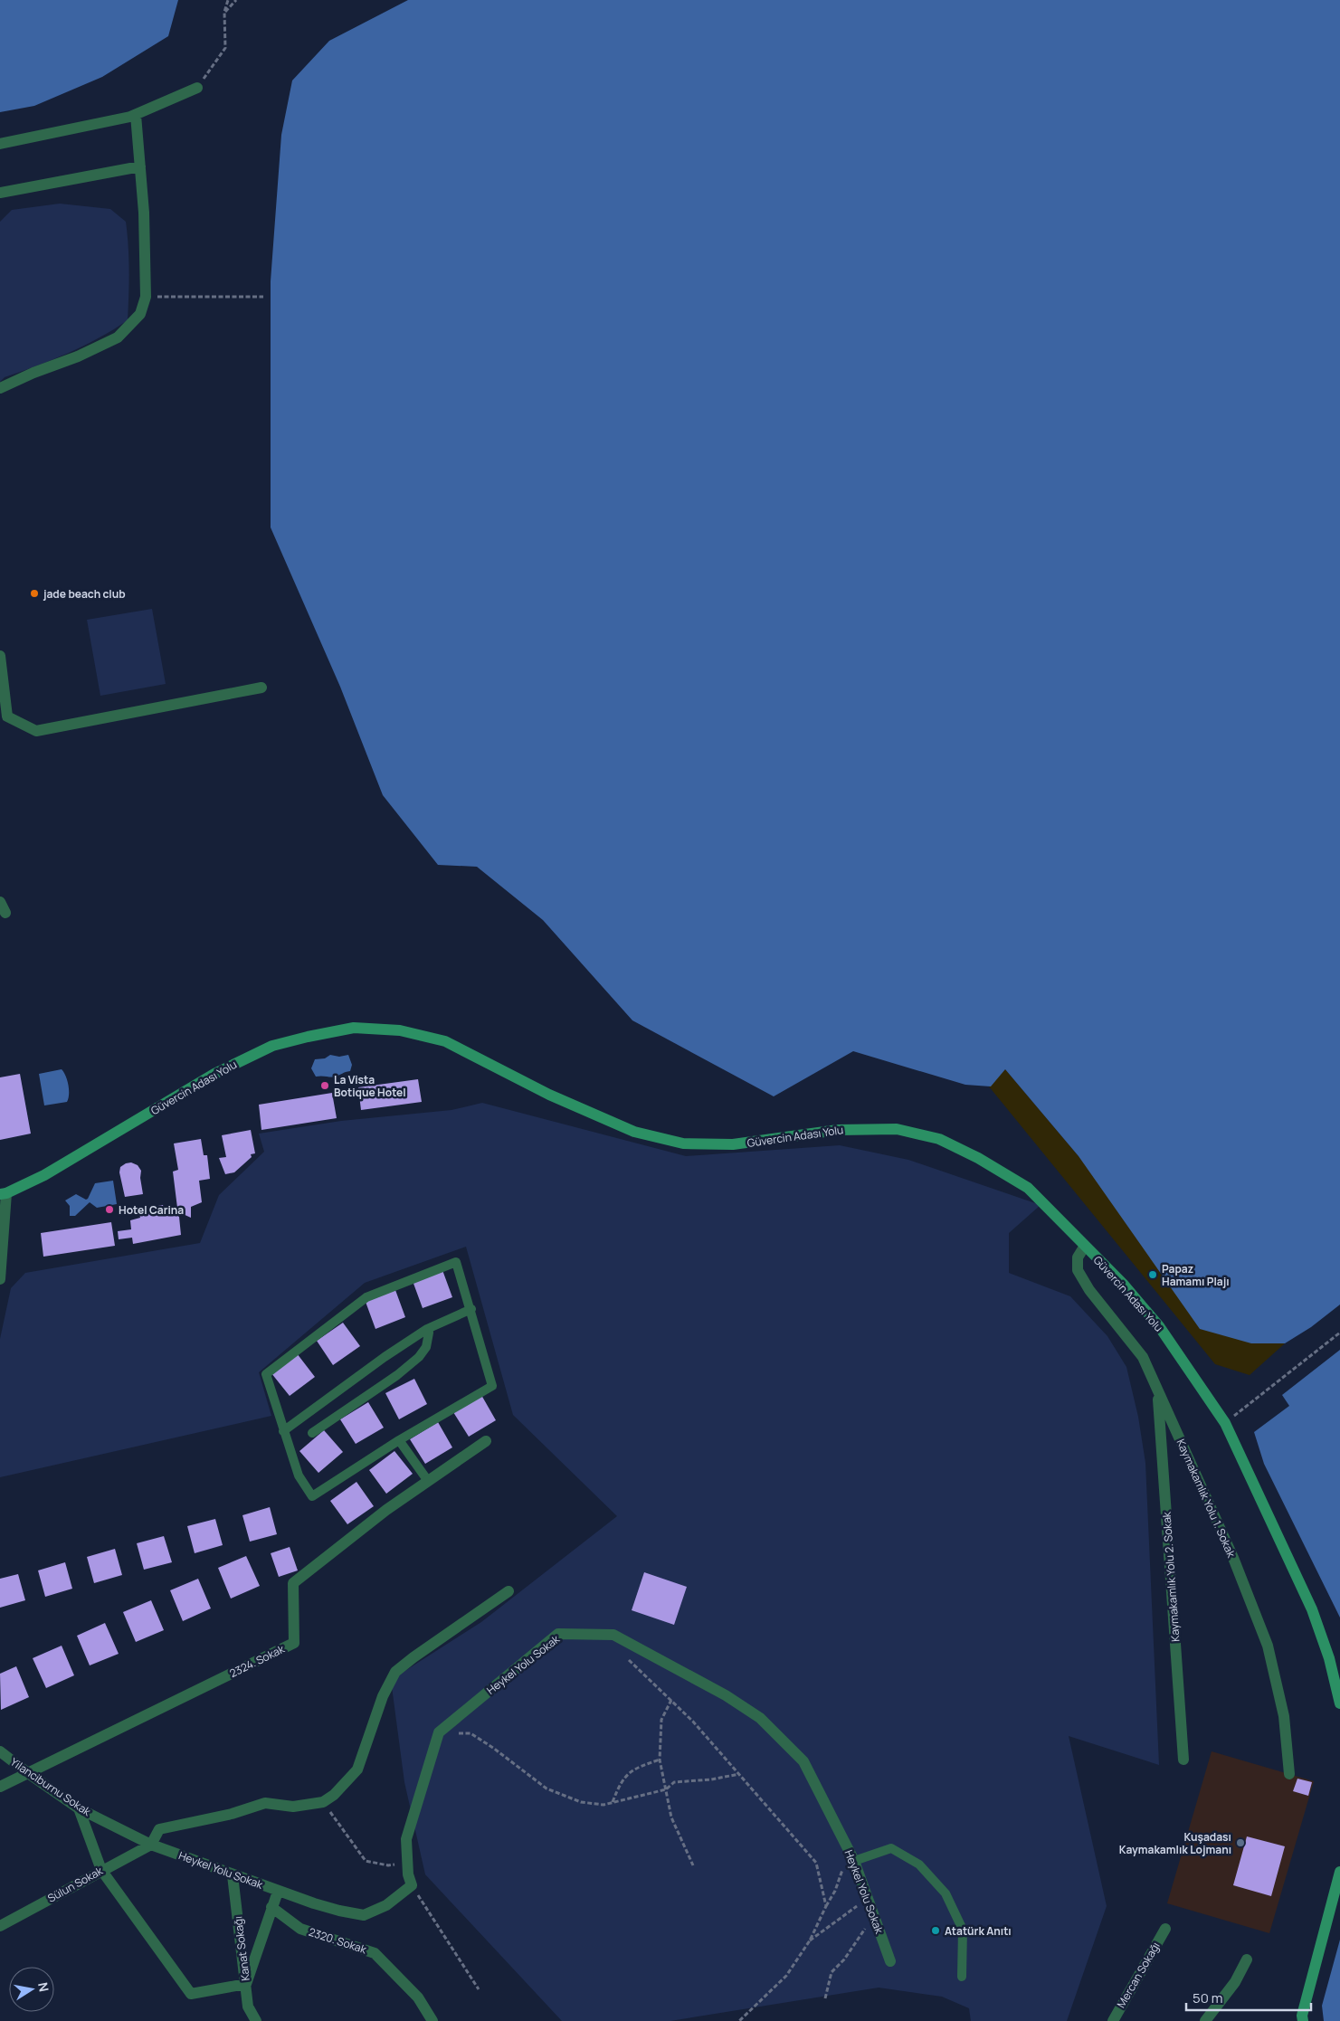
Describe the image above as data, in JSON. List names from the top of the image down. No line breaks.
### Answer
{"streets":{"main road":["Güvercin Adası Yolu"],"street":["Kaymakamlık Yolu 1. Sokak","Kaymakamlık Yolu 2. Sokak","2324. Sokak","Heykel Yolu Sokak","Yilanciburnu Sokak","Sülun Sokak","2320. Sokak","Kanat Sokağı","Mercan Sokağı"]},"crossings":[["Güvercin Adası Yolu","Kaymakamlık Yolu 1. Sokak"],["Kaymakamlık Yolu 1. Sokak","Kaymakamlık Yolu 2. Sokak"],["2324. Sokak","Yilanciburnu Sokak"],["Heykel Yolu Sokak","Yilanciburnu Sokak"],["Heykel Yolu Sokak","Sülun Sokak"],["Heykel Yolu Sokak","Kanat Sokağı"],["Yilanciburnu Sokak","Sülun Sokak"]],"places":["jade beach club","La Vista Botique Hotel","Hotel Carina","Papaz Hamamı Plajı","Kuşadası Kaymakamlık Lojmanı","Atatürk Anıtı"],"scale_bar":"50 m","north":"right"}
